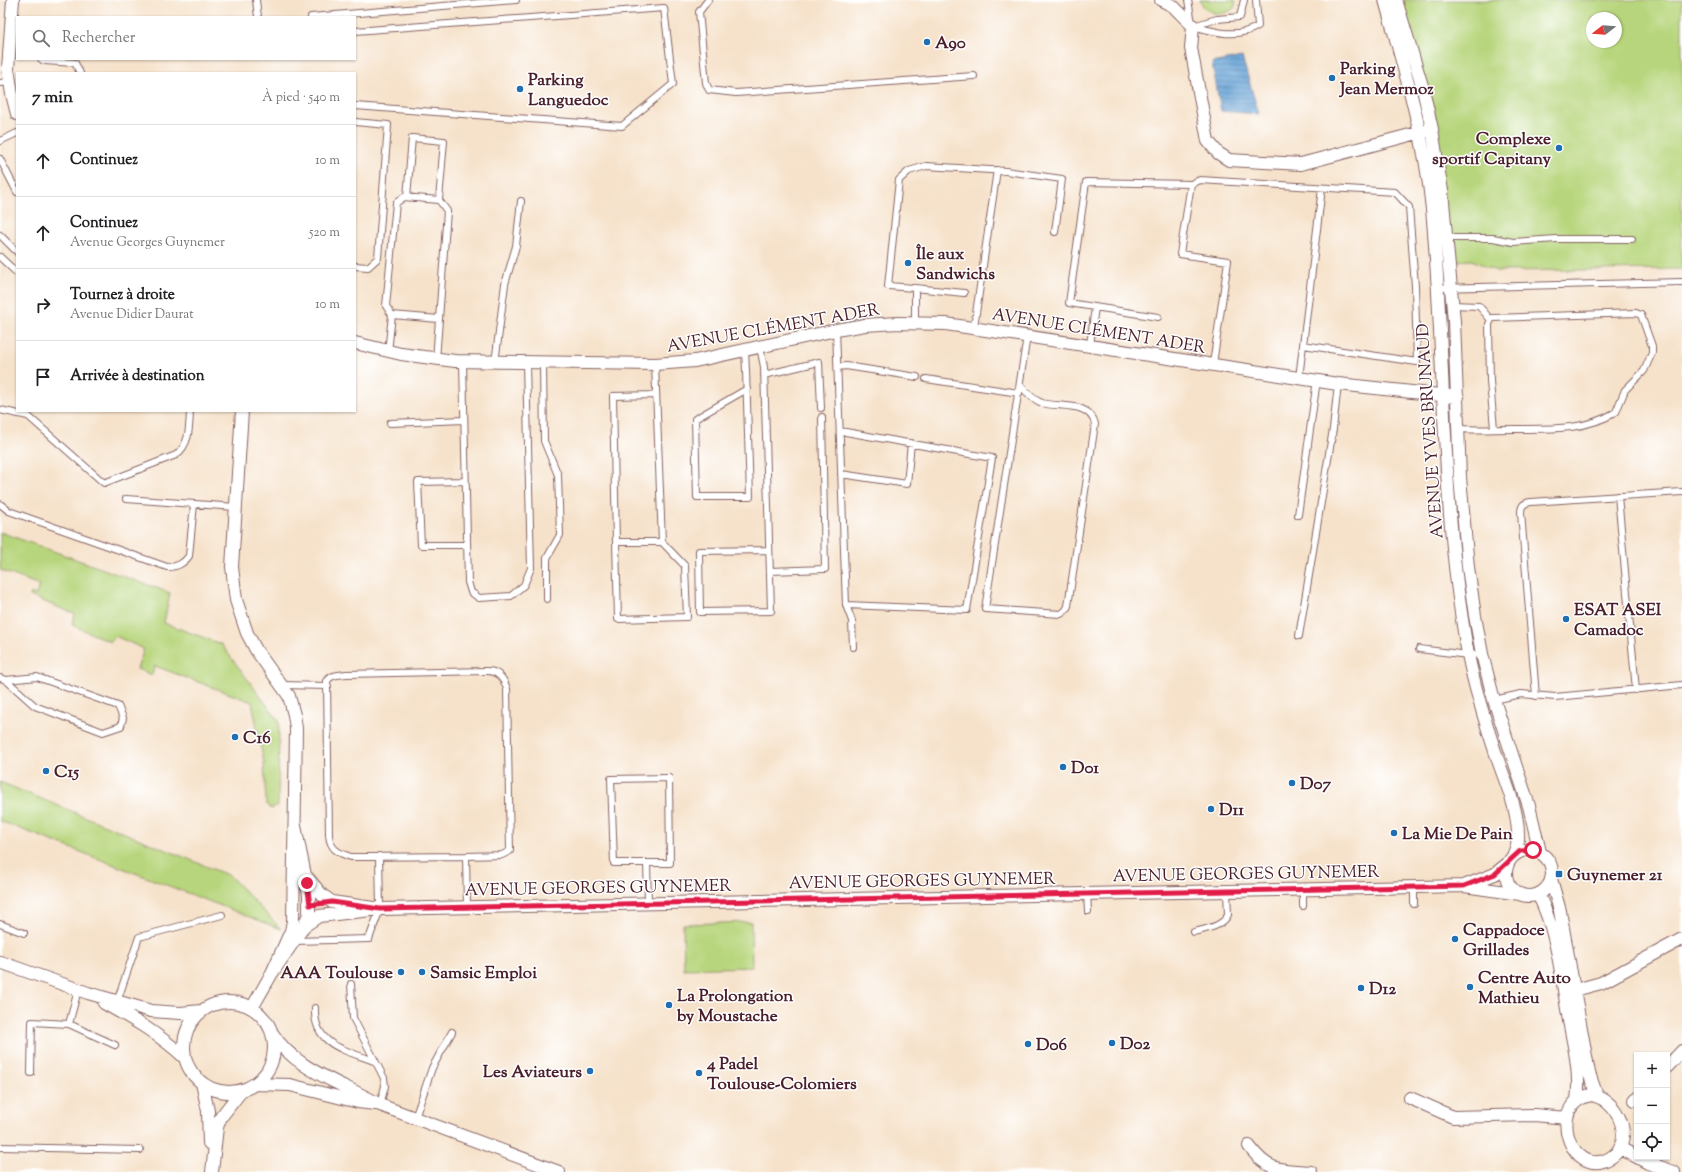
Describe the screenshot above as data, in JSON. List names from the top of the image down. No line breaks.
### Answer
{"streets":{"street":["AVENUE CLÉMENT ADER","AVENUE YVES BRUNAUD","AVENUE GEORGES GUYNEMER"]},"crossings":[["AVENUE CLÉMENT ADER","AVENUE YVES BRUNAUD"],["AVENUE YVES BRUNAUD","AVENUE GEORGES GUYNEMER"]],"places":{"other":["A90","Parking Jean Mermoz","Parking Languedoc","Complexe sportif Capitany","Île aux Sandwichs","ESAT ASEI Camadoc","C16","D01","C15","D07","D11","La Mie De Pain","Cappadoce Grillades","AAA Toulouse","Samsic Emploi","Centre Auto Mathieu","D12","La Prolongation by Moustache","D02","D06","Les Aviateurs","4 Padel Toulouse-Colomiers"],"transit":["Guynemer 21"]},"north":"left","page":{"search":"Rechercher","heading":["7 min","À pied · 540 m"],"list":[["Continuez","10 m"],["Continuez","Avenue Georges Guynemer","520 m"],["Tournez à droite","Avenue Didier Daurat","10 m"],"Arrivée à destination"],"map_buttons":["+","−"]}}
